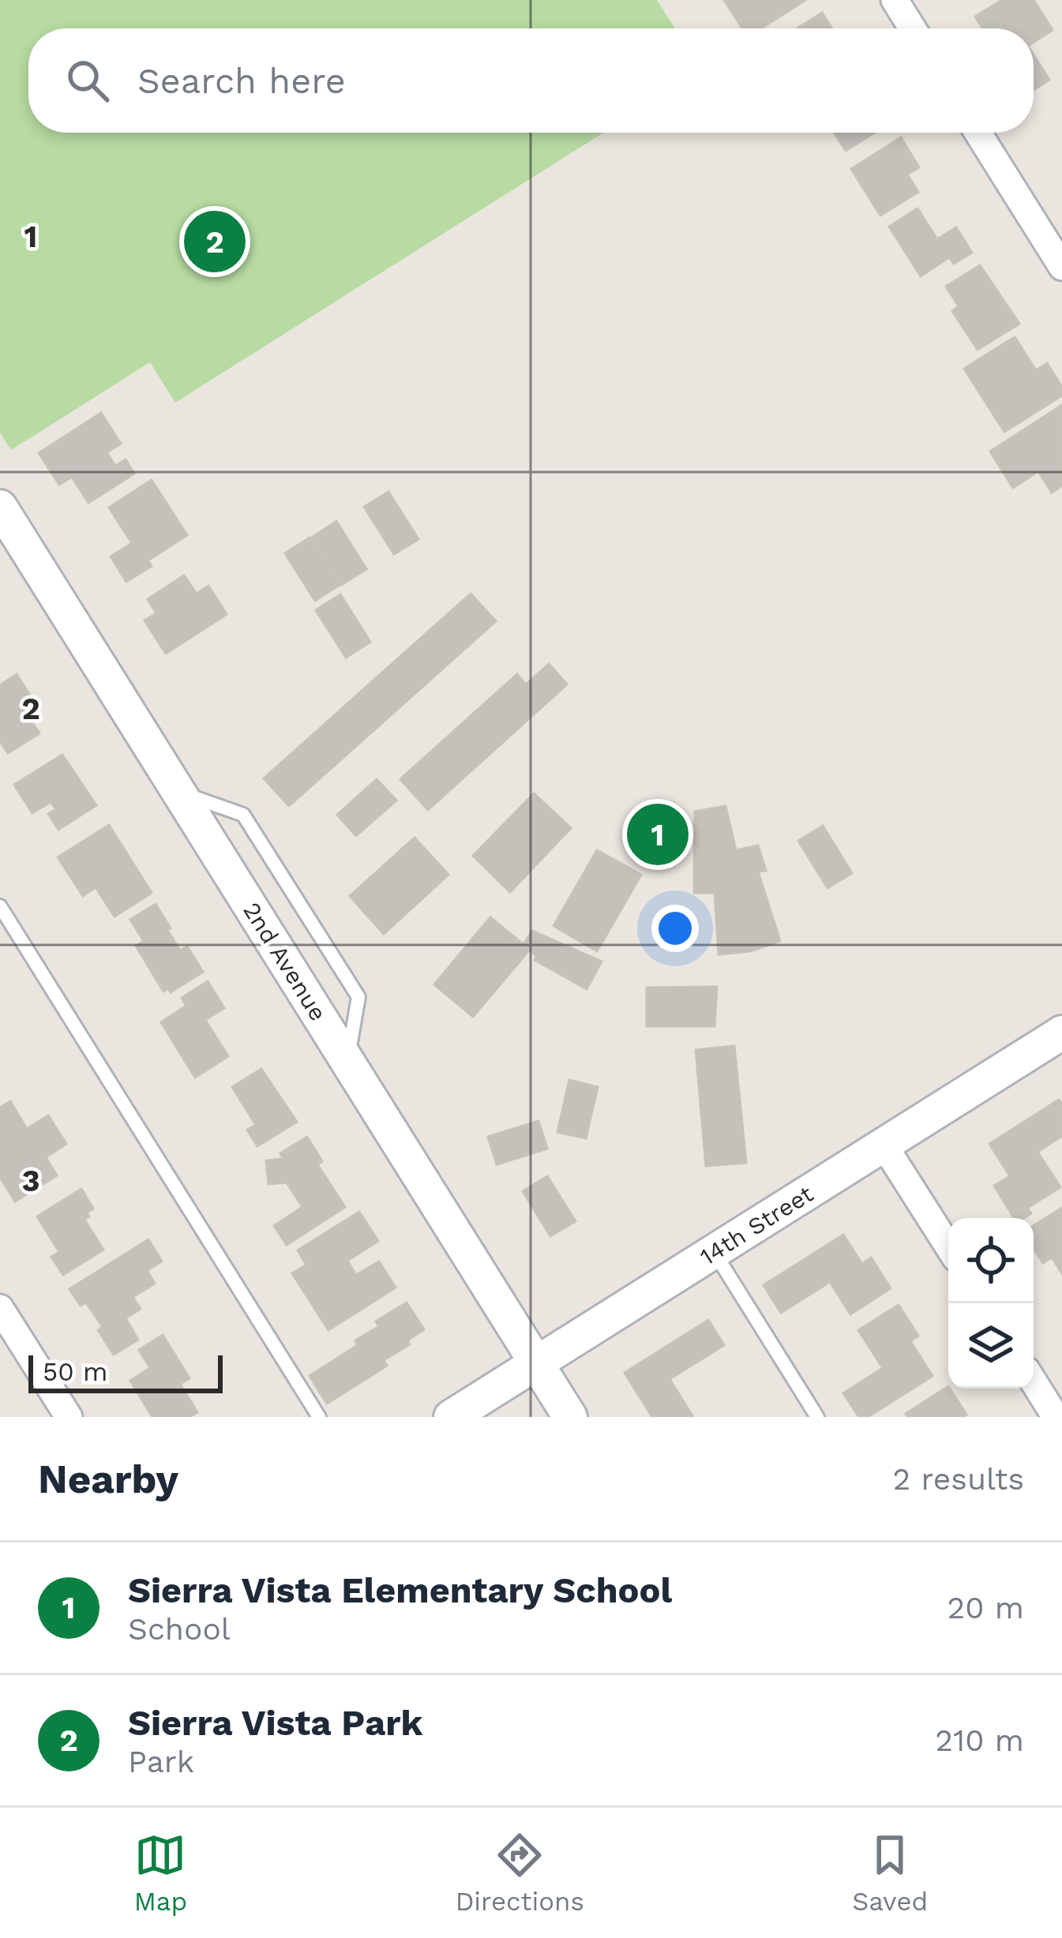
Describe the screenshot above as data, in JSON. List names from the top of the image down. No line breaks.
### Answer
{"streets":{"street":["2nd Avenue","14th Street"]},"crossings":[["2nd Avenue","14th Street"]],"scale_bar":"50 m","page":{"search":"Search here","pins":["2","1"],"scale":"50 m","heading":["Nearby","2 results"],"list":[{"mark":"1","name":"Sierra Vista Elementary School","note":"School","value":"20 m"},{"mark":"2","name":"Sierra Vista Park","note":"Park","value":"210 m"}],"nav":["Map","Directions","Saved"]},"grid":{"rows":["1","2","3"]}}
